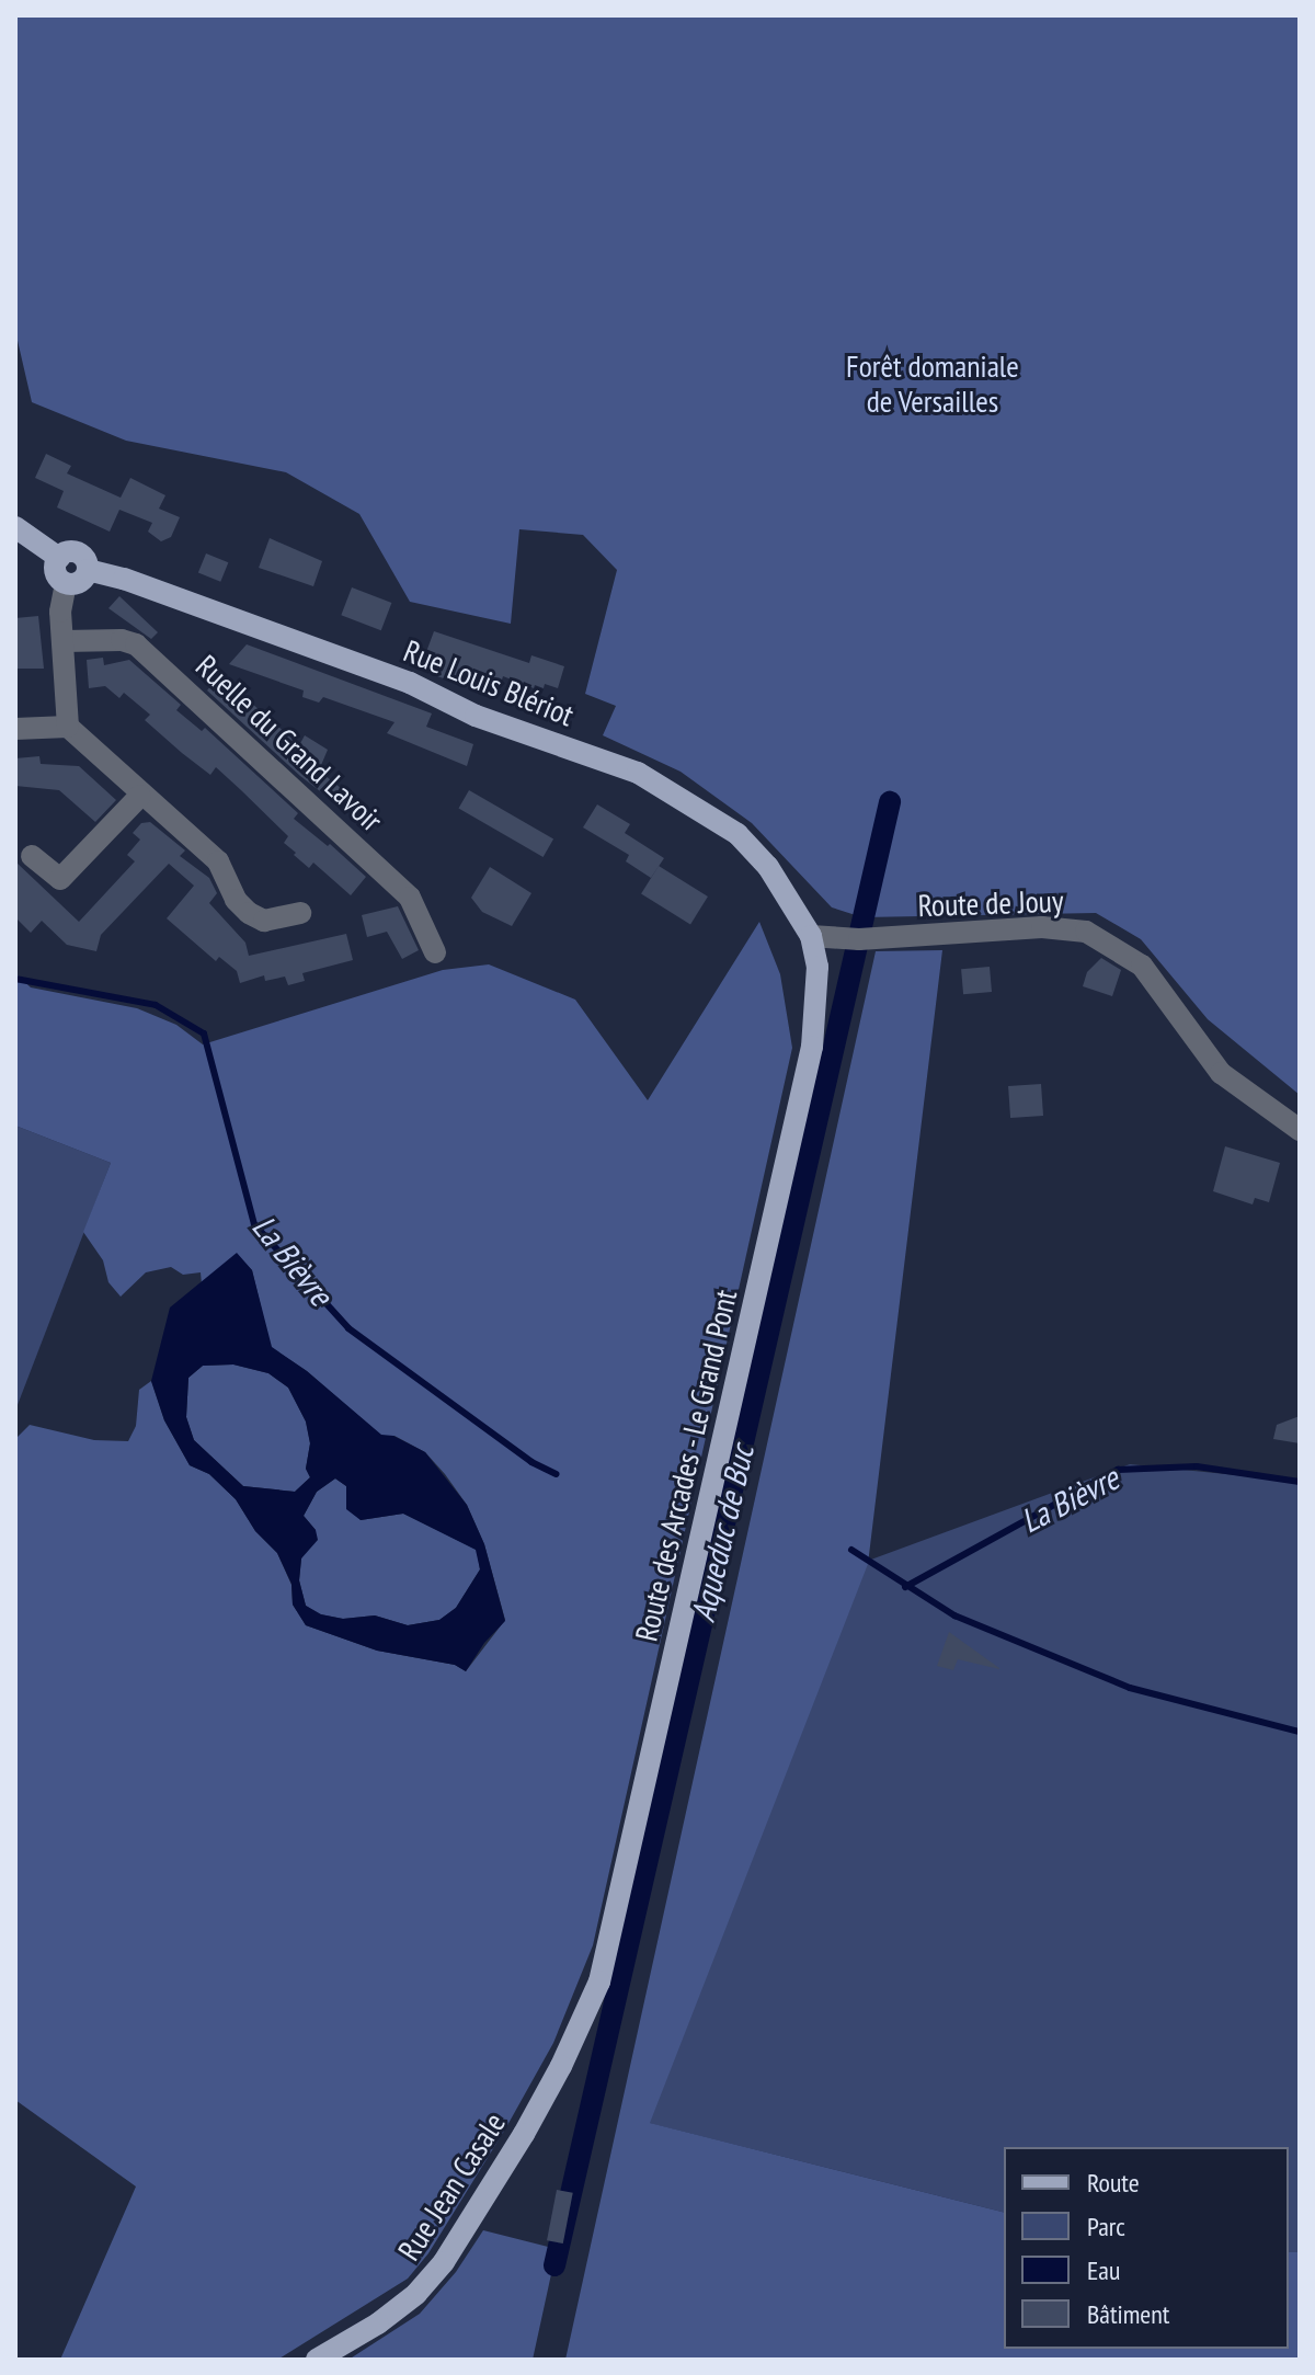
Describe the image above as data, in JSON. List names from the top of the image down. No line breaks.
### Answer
{"streets":{"main road":["Rue Louis Blériot","Route des Arcades - Le Grand Pont","Rue Jean Casale"],"street":["Ruelle du Grand Lavoir","Route de Jouy"]},"crossings":[["Rue Louis Blériot","Route de Jouy"],["Rue Louis Blériot","Route des Arcades - Le Grand Pont"],["Route de Jouy","Route des Arcades - Le Grand Pont"],["Route des Arcades - Le Grand Pont","Rue Jean Casale"]],"water":["La Bièvre","Aqueduc de Buc"],"parks":["Forêt domaniale de Versailles"],"legend":["Route","Parc","Eau","Bâtiment"]}
